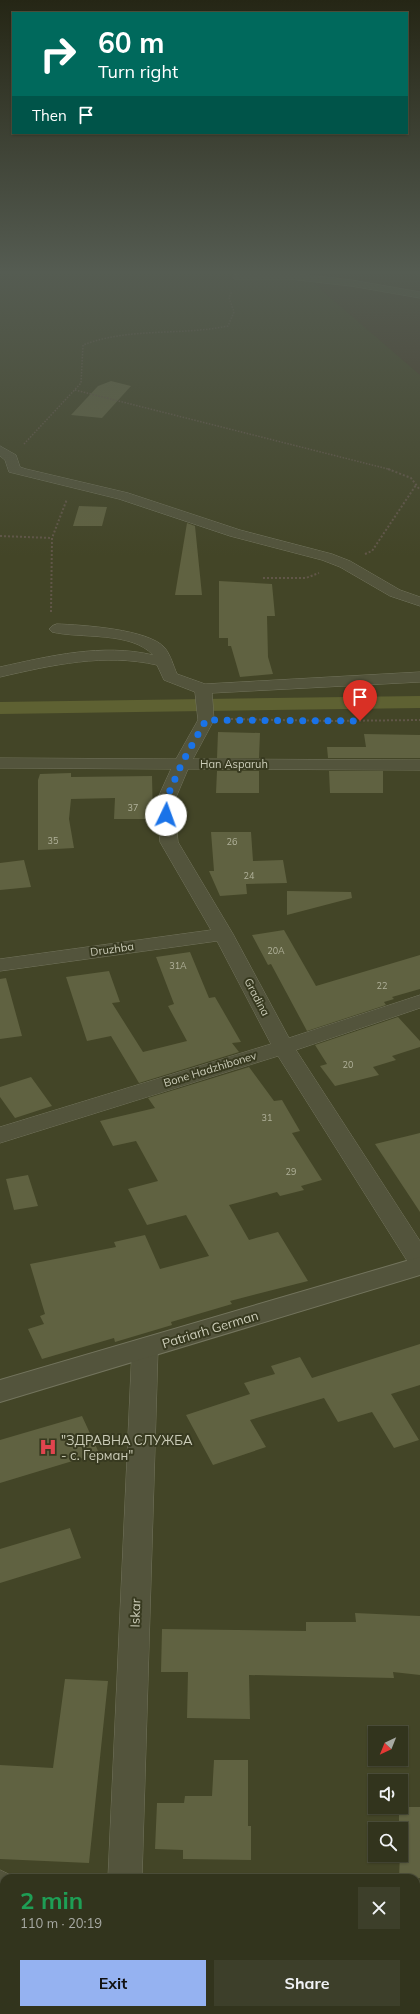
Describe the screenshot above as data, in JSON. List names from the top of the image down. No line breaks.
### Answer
{"streets":{"street":["Han Asparuh","Druzhba","Gradina","Bone Hadzhibonev","Patriarh German","Iskar"]},"crossings":[["Han Asparuh","Gradina"],["Druzhba","Gradina"],["Gradina","Bone Hadzhibonev"],["Patriarh German","Iskar"]],"places":{"hospital":["\"ЗДРАВНА СЛУЖБА - с. Герман\""]},"house_numbers":["37","35","26","24","20А","31А","22","20","31","29"],"north":"bottom left","page":{"turn":["60 m","Turn right"],"then":"Then","heading":["2 min","110 m · 20:19"],"buttons":["Exit","Share"]}}
